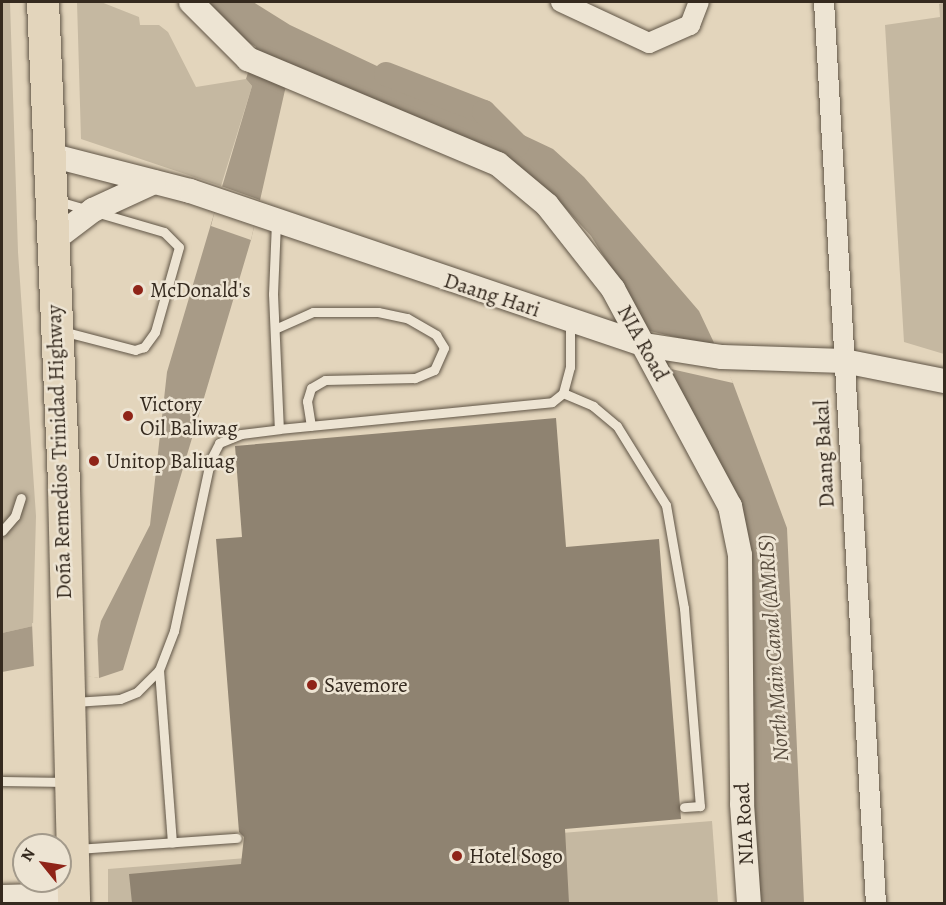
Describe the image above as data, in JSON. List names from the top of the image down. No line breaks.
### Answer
{"streets":{"highway":["Doña Remedios Trinidad Highway"],"street":["Daang Hari","NIA Road","Daang Bakal"]},"crossings":[["Daang Hari","NIA Road"],["Daang Hari","Doña Remedios Trinidad Highway"],["Daang Hari","Daang Bakal"]],"water":["North Main Canal (AMRIS)"],"places":["McDonald's","Victory Oil Baliwag","Unitop Baliuag","Savemore","Hotel Sogo"],"north":"top left"}
